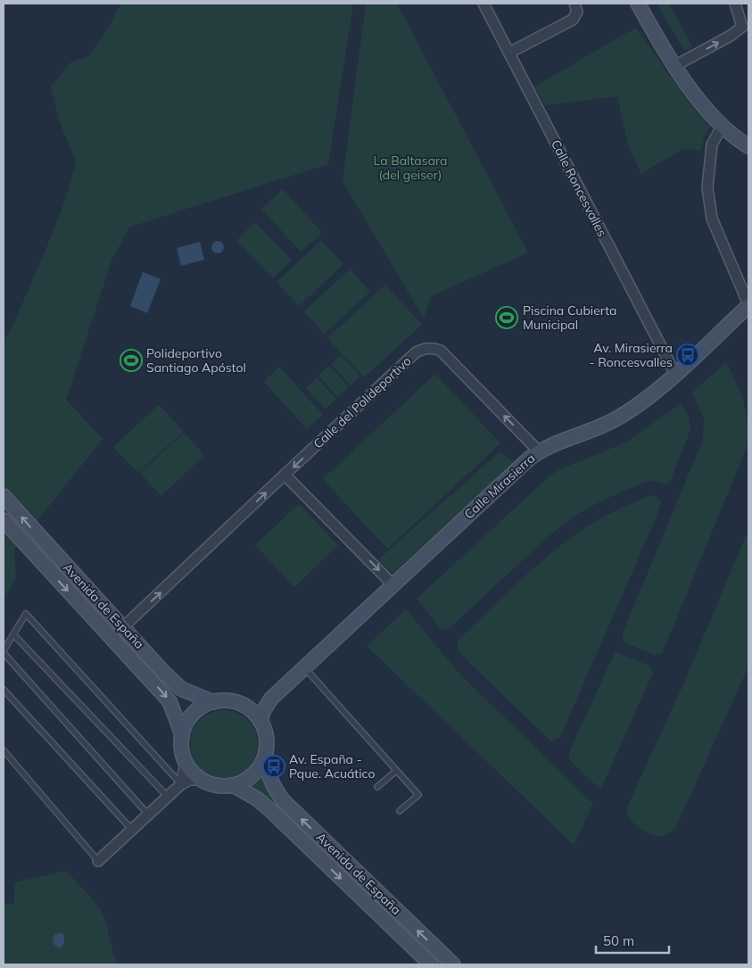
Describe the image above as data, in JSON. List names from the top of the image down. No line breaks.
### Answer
{"streets":{"main road":["Calle Mirasierra","Avenida de España"],"street":["Calle Roncesvalles","Calle del Polideportivo"]},"crossings":[["Calle Roncesvalles","Calle Mirasierra"],["Calle del Polideportivo","Calle Mirasierra"],["Calle del Polideportivo","Avenida de España"],["Calle Mirasierra","Avenida de España"]],"parks":["La Baltasara (del geiser)"],"places":{"sports":["Piscina Cubierta Municipal","Polideportivo Santiago Apóstol"],"bus stop":["Av. Mirasierra - Roncesvalles","Av. España - Pque. Acuático"]},"scale_bar":"50 m"}
